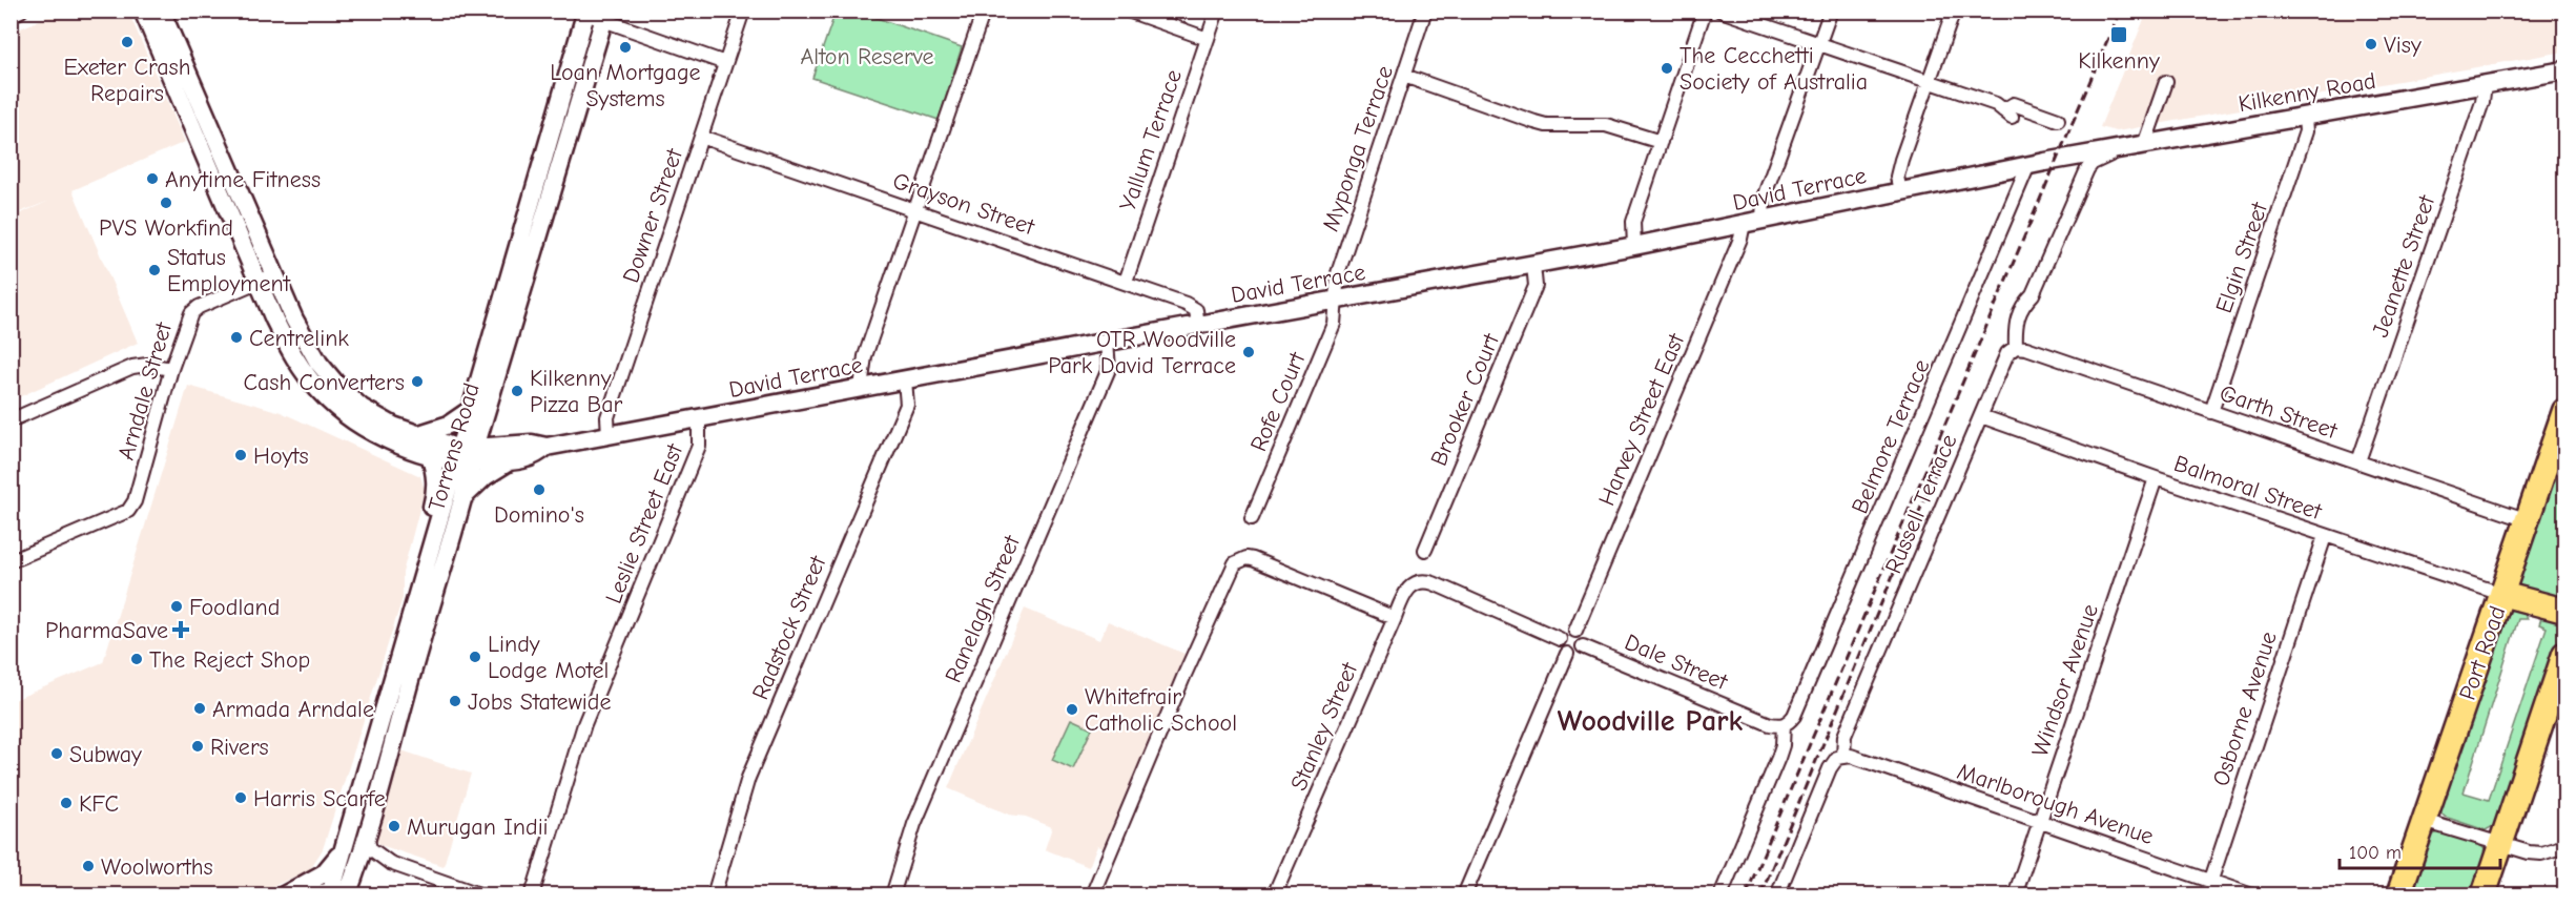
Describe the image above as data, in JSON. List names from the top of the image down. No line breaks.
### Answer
{"streets":{"highway":["Port Road"],"main road":["Kilkenny Road","David Terrace","Torrens Road"],"street":["Yallum Terrace","Myponga Terrace","Grayson Street","Downer Street","Elgin Street","Jeanette Street","Arndale Street","Brooker Court","Rofe Court","Garth Street","Harvey Street East","Belmore Terrace","Balmoral Street","Russell Terrace","Leslie Street East","Ranelagh Street","Radstock Street","Dale Street","Windsor Avenue","Osborne Avenue","Stanley Street","Marlborough Avenue"]},"crossings":[["Kilkenny Road","David Terrace"],["Kilkenny Road","Elgin Street"],["Kilkenny Road","Jeanette Street"],["Yallum Terrace","Grayson Street"],["Myponga Terrace","David Terrace"],["Myponga Terrace","Rofe Court"],["David Terrace","Grayson Street"],["David Terrace","Downer Street"],["David Terrace","Brooker Court"],["David Terrace","Rofe Court"],["David Terrace","Harvey Street East"],["David Terrace","Belmore Terrace"],["David Terrace","Torrens Road"],["David Terrace","Leslie Street East"],["David Terrace","Ranelagh Street"],["David Terrace","Radstock Street"],["Grayson Street","Downer Street"],["Elgin Street","Garth Street"],["Jeanette Street","Garth Street"],["Garth Street","Russell Terrace"],["Garth Street","Port Road"],["Harvey Street East","Dale Street"],["Harvey Street East","Stanley Street"],["Belmore Terrace","Dale Street"],["Balmoral Street","Russell Terrace"],["Balmoral Street","Port Road"],["Balmoral Street","Windsor Avenue"],["Balmoral Street","Osborne Avenue"],["Russell Terrace","Marlborough Avenue"],["Dale Street","Stanley Street"],["Windsor Avenue","Marlborough Avenue"],["Osborne Avenue","Marlborough Avenue"]],"districts":["Woodville Park"],"parks":["Alton Reserve"],"places":{"transit":["Kilkenny"],"other":["Exeter Crash Repairs","Visy","Loan Mortgage Systems","The Cecchetti Society of Australia","Anytime Fitness","PVS Workfind","Status Employment","Centrelink","OTR Woodville Park David Terrace","Cash Converters","Kilkenny Pizza Bar","Hoyts","Domino's","Foodland","Lindy Lodge Motel","The Reject Shop","Jobs Statewide","Armada Arndale","Whitefrair Catholic School","Rivers","Subway","Harris Scarfe","KFC","Murugan Indii","Woolworths"],"health":["PharmaSave"]},"scale_bar":"100 m"}
